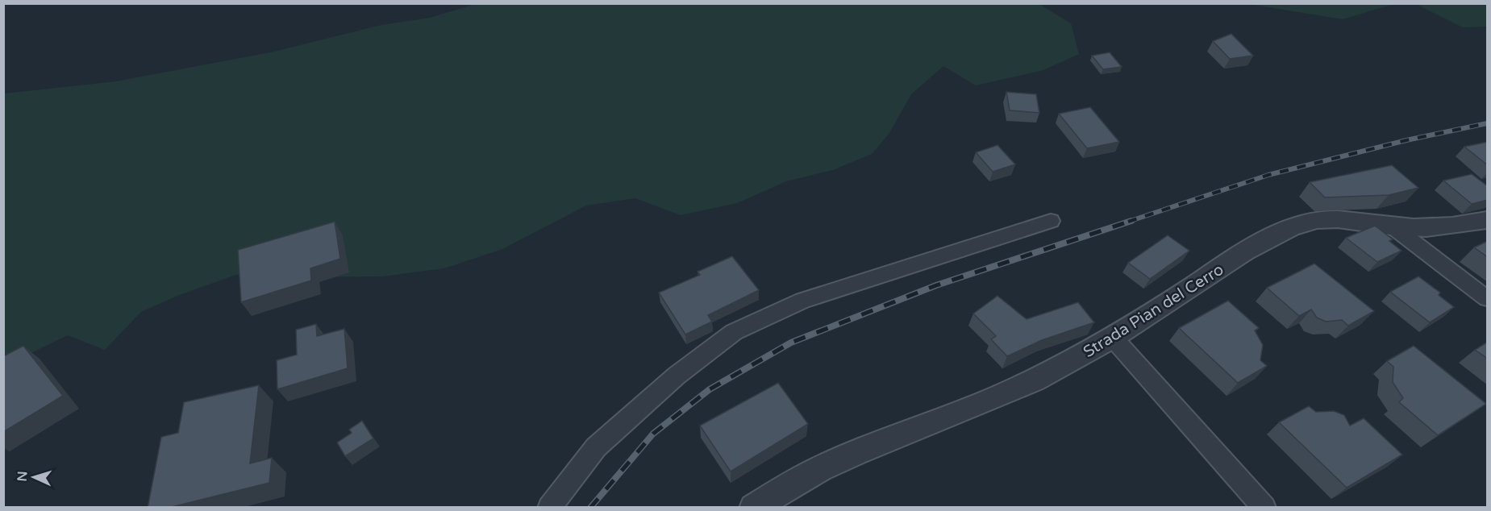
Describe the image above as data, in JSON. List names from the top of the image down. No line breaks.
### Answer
{"streets":{"street":["Strada Pian del Cerro"]},"north":"left"}
